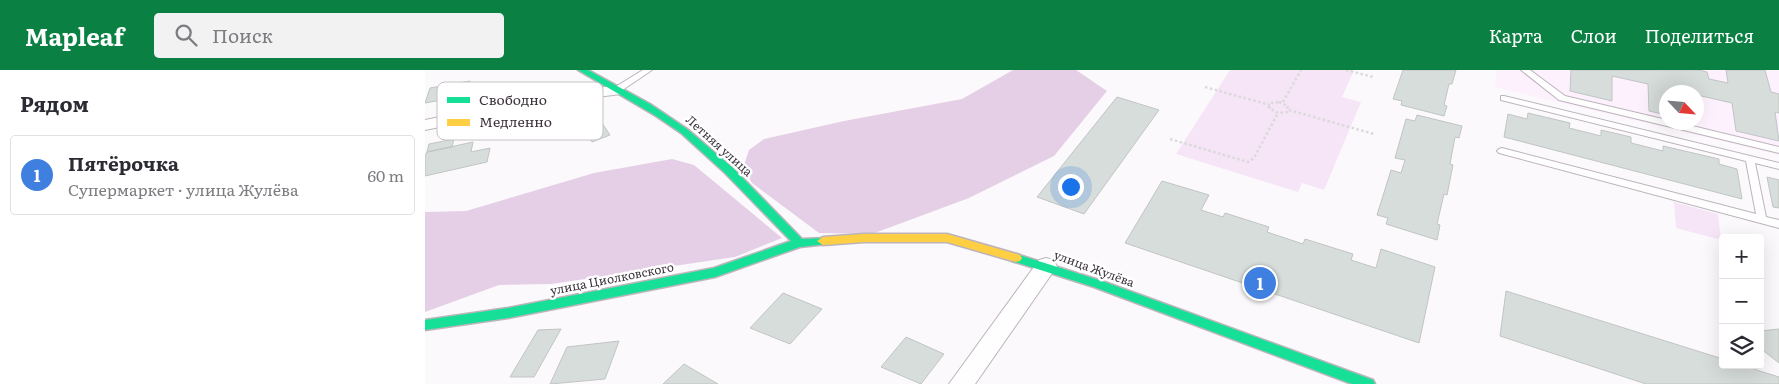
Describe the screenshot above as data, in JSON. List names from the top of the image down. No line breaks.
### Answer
{"streets":{"street":["Летняя улица","улица Жулёва","улица Циолковского"]},"crossings":[["Летняя улица","улица Жулёва"],["Летняя улица","улица Циолковского"],["улица Жулёва","улица Циолковского"]],"legend":["Свободно","Медленно"],"north":"bottom right","page":{"header":"Mapleaf","search":"Поиск","nav":["Карта","Слои","Поделиться"],"heading":"Рядом","list":[{"mark":"1","name":"Пятёрочка","note":"Супермаркет · улица Жулёва","value":"60 m"}],"map_buttons":["+","−"],"pins":"1"}}
